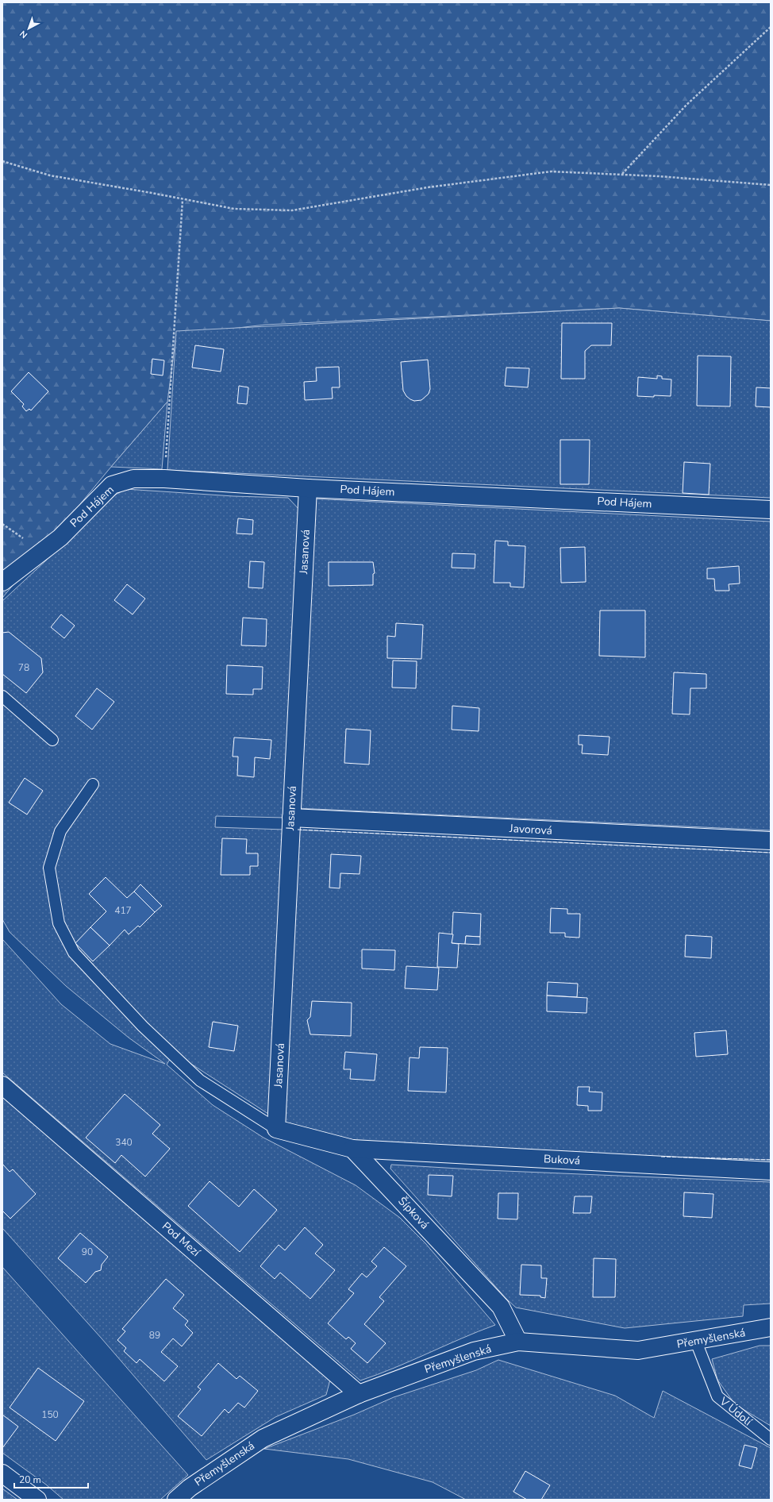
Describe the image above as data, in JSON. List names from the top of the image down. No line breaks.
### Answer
{"streets":{"street":["Pod Hájem","Jasanová","Javorová","Buková","Šípková","Pod Mezí","Přemyšlenská"],"lane":["V Údolí"]},"crossings":[["Pod Hájem","Jasanová"],["Jasanová","Javorová"],["Buková","Šípková"],["Šípková","Přemyšlenská"],["Pod Mezí","Přemyšlenská"],["Přemyšlenská","V Údolí"]],"house_numbers":["78","417","340","90","89","150"],"scale_bar":"20 m","north":"bottom left"}
